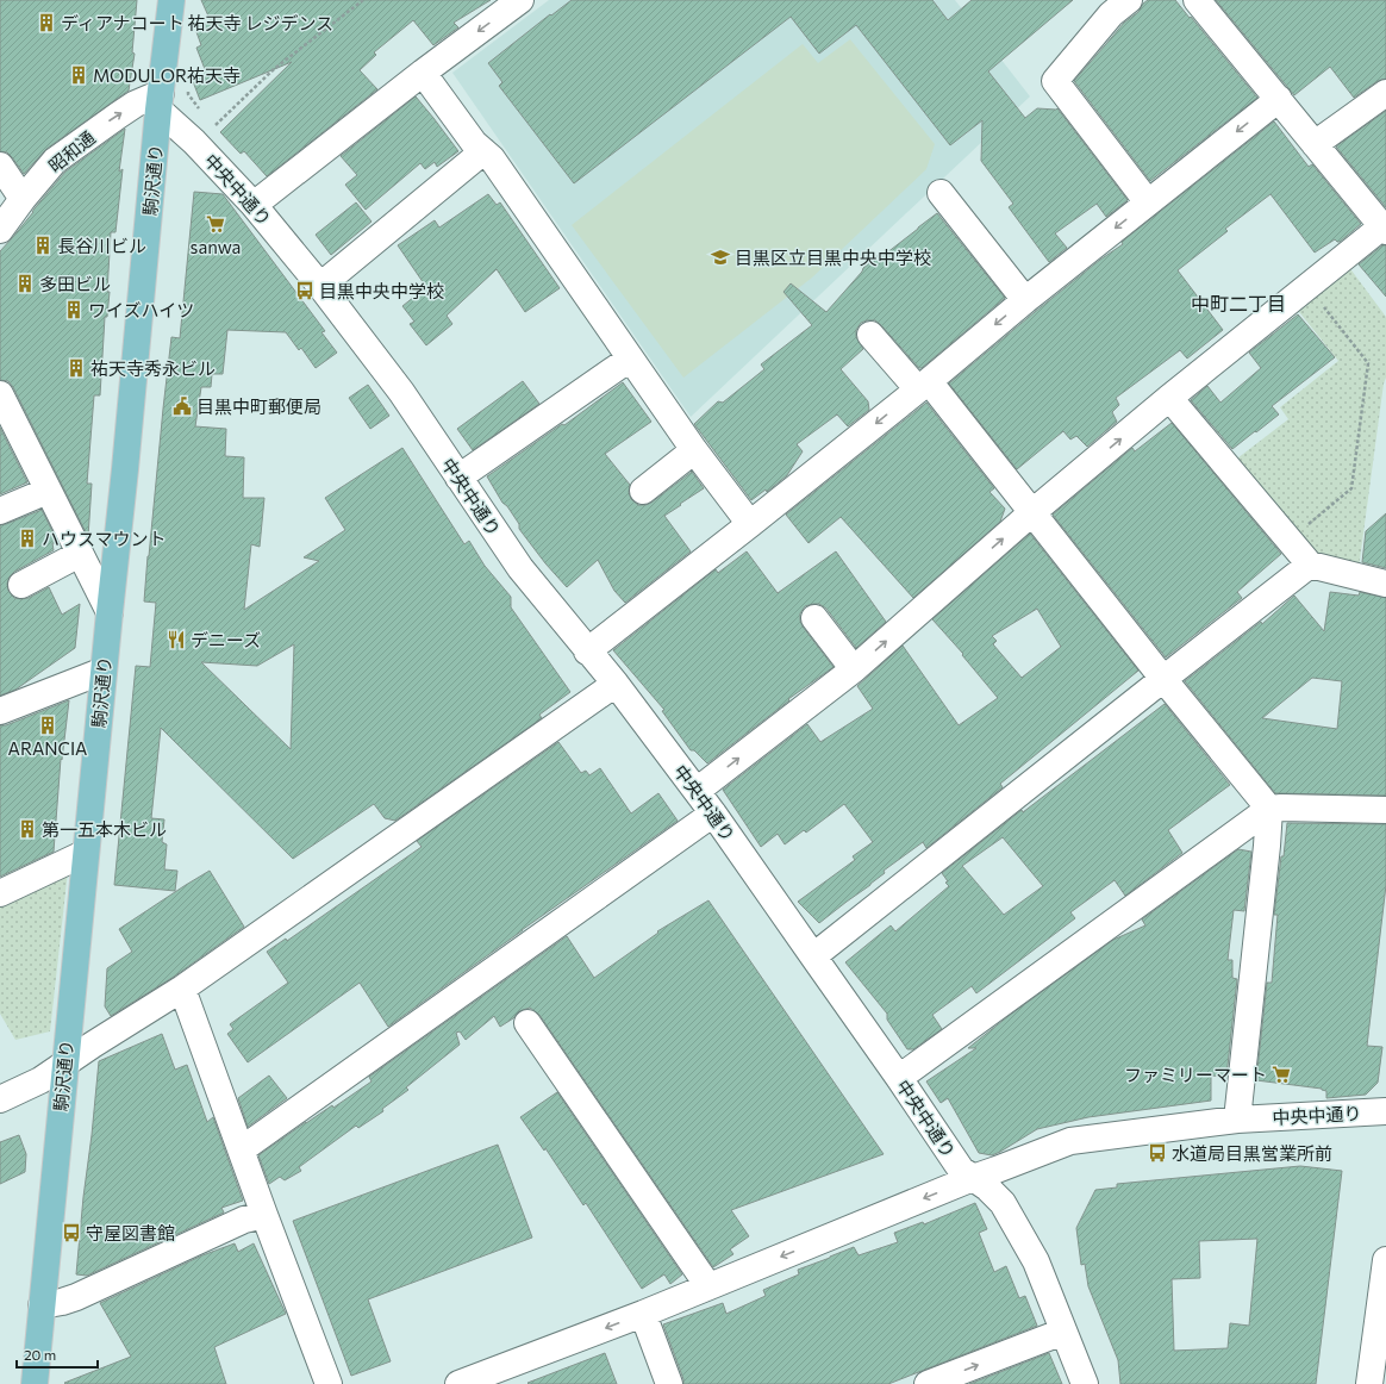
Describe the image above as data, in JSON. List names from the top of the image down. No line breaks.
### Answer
{"streets":{"main road":["駒沢通り"],"street":["昭和通","中央中通り"]},"crossings":[["昭和通","駒沢通り"],["昭和通","中央中通り"],["駒沢通り","中央中通り"]],"one_way":["昭和通"],"districts":["中町二丁目"],"places":{"building":["ディアナコート 祐天寺 レジデンス","MODULOR祐天寺","長谷川ビル","多田ビル","ワイズハイツ","祐天寺秀永ビル","ハウスマウント","ARANCIA","第一五本木ビル"],"supermarket":["sanwa","ファミリーマート"],"school or university":["目黒区立目黒中央中学校"],"bus stop":["目黒中央中学校","水道局目黒営業所前","守屋図書館"],"public building":["目黒中町郵便局"],"restaurant":["デニーズ"]},"scale_bar":"20 m"}
